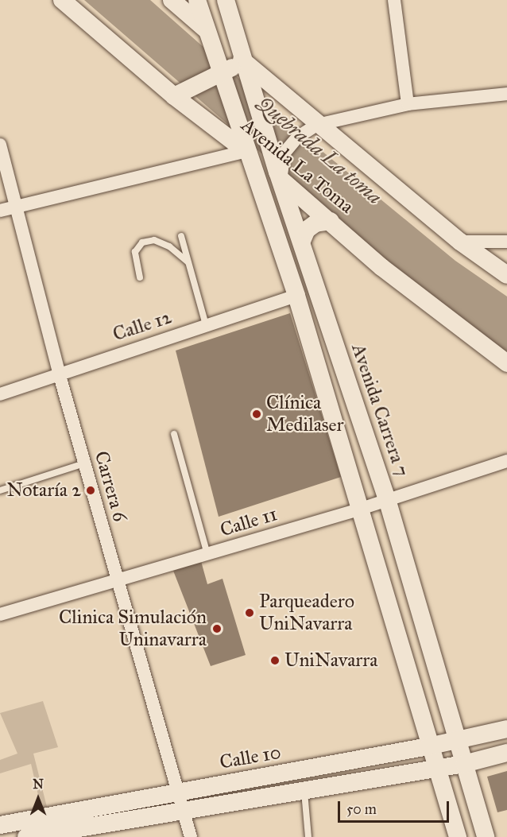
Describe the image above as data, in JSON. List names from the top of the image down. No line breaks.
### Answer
{"streets":{"main road":["Avenida La Toma","Avenida Carrera 7","Calle 10"],"street":["Calle 12","Carrera 6","Calle 11"]},"crossings":[["Avenida La Toma","Avenida Carrera 7"],["Calle 12","Avenida Carrera 7"],["Calle 12","Carrera 6"],["Avenida Carrera 7","Calle 11"],["Avenida Carrera 7","Calle 10"],["Carrera 6","Calle 11"],["Carrera 6","Calle 10"]],"water":["Quebrada La toma"],"places":["Clínica Medilaser","Notaría 2","Parqueadero UniNavarra","Clinica Simulación Uninavarra","UniNavarra"],"scale_bar":"50 m","north":"top"}
